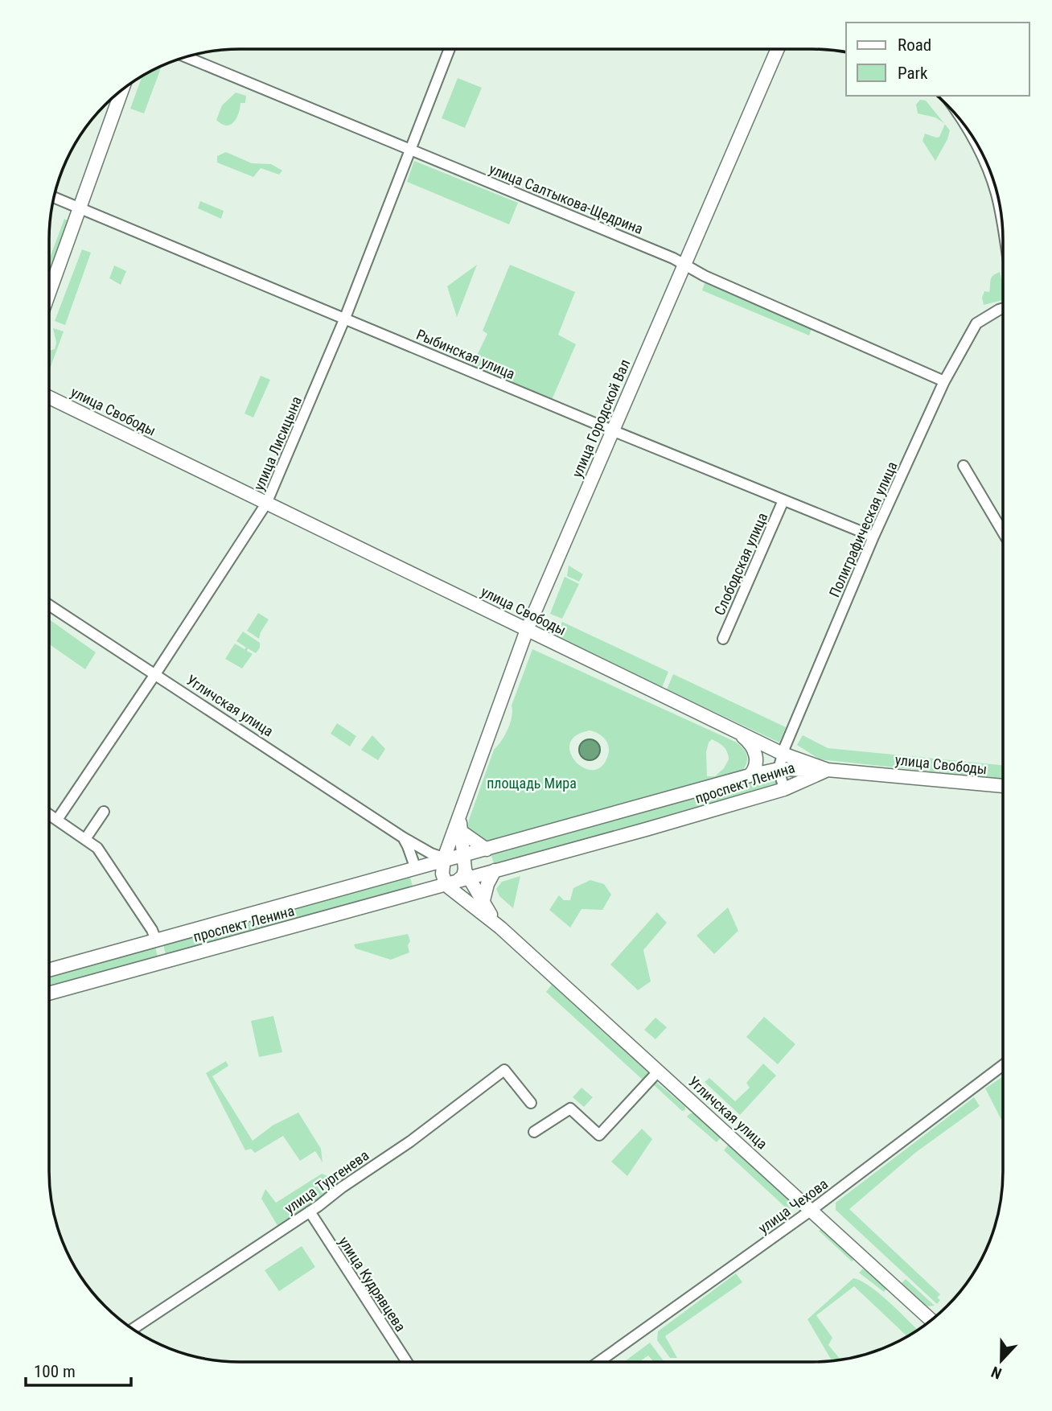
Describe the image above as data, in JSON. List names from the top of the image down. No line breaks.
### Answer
{"streets":{"main road":["улица Свободы","улица Городской Вал","Угличская улица","проспект Ленина"],"street":["улица Салтыкова-Щедрина","Рыбинская улица","улица Лисицына","Полиграфическая улица","Слободская улица","улица Тургенева","улица Чехова","улица Кудрявцева"]},"crossings":[["улица Салтыкова-Щедрина","улица Городской Вал"],["улица Салтыкова-Щедрина","улица Лисицына"],["улица Салтыкова-Щедрина","Полиграфическая улица"],["Рыбинская улица","улица Городской Вал"],["Рыбинская улица","улица Лисицына"],["Рыбинская улица","Полиграфическая улица"],["Рыбинская улица","Слободская улица"],["улица Свободы","улица Городской Вал"],["улица Свободы","улица Лисицына"],["улица Свободы","Полиграфическая улица"],["улица Свободы","проспект Ленина"],["улица Городской Вал","Угличская улица"],["улица Городской Вал","проспект Ленина"],["улица Лисицына","Угличская улица"],["Полиграфическая улица","проспект Ленина"],["Угличская улица","проспект Ленина"],["Угличская улица","улица Чехова"],["улица Тургенева","улица Кудрявцева"]],"parks":["площадь Мира"],"legend":["Road","Park"],"scale_bar":"100 m","north":"bottom"}
